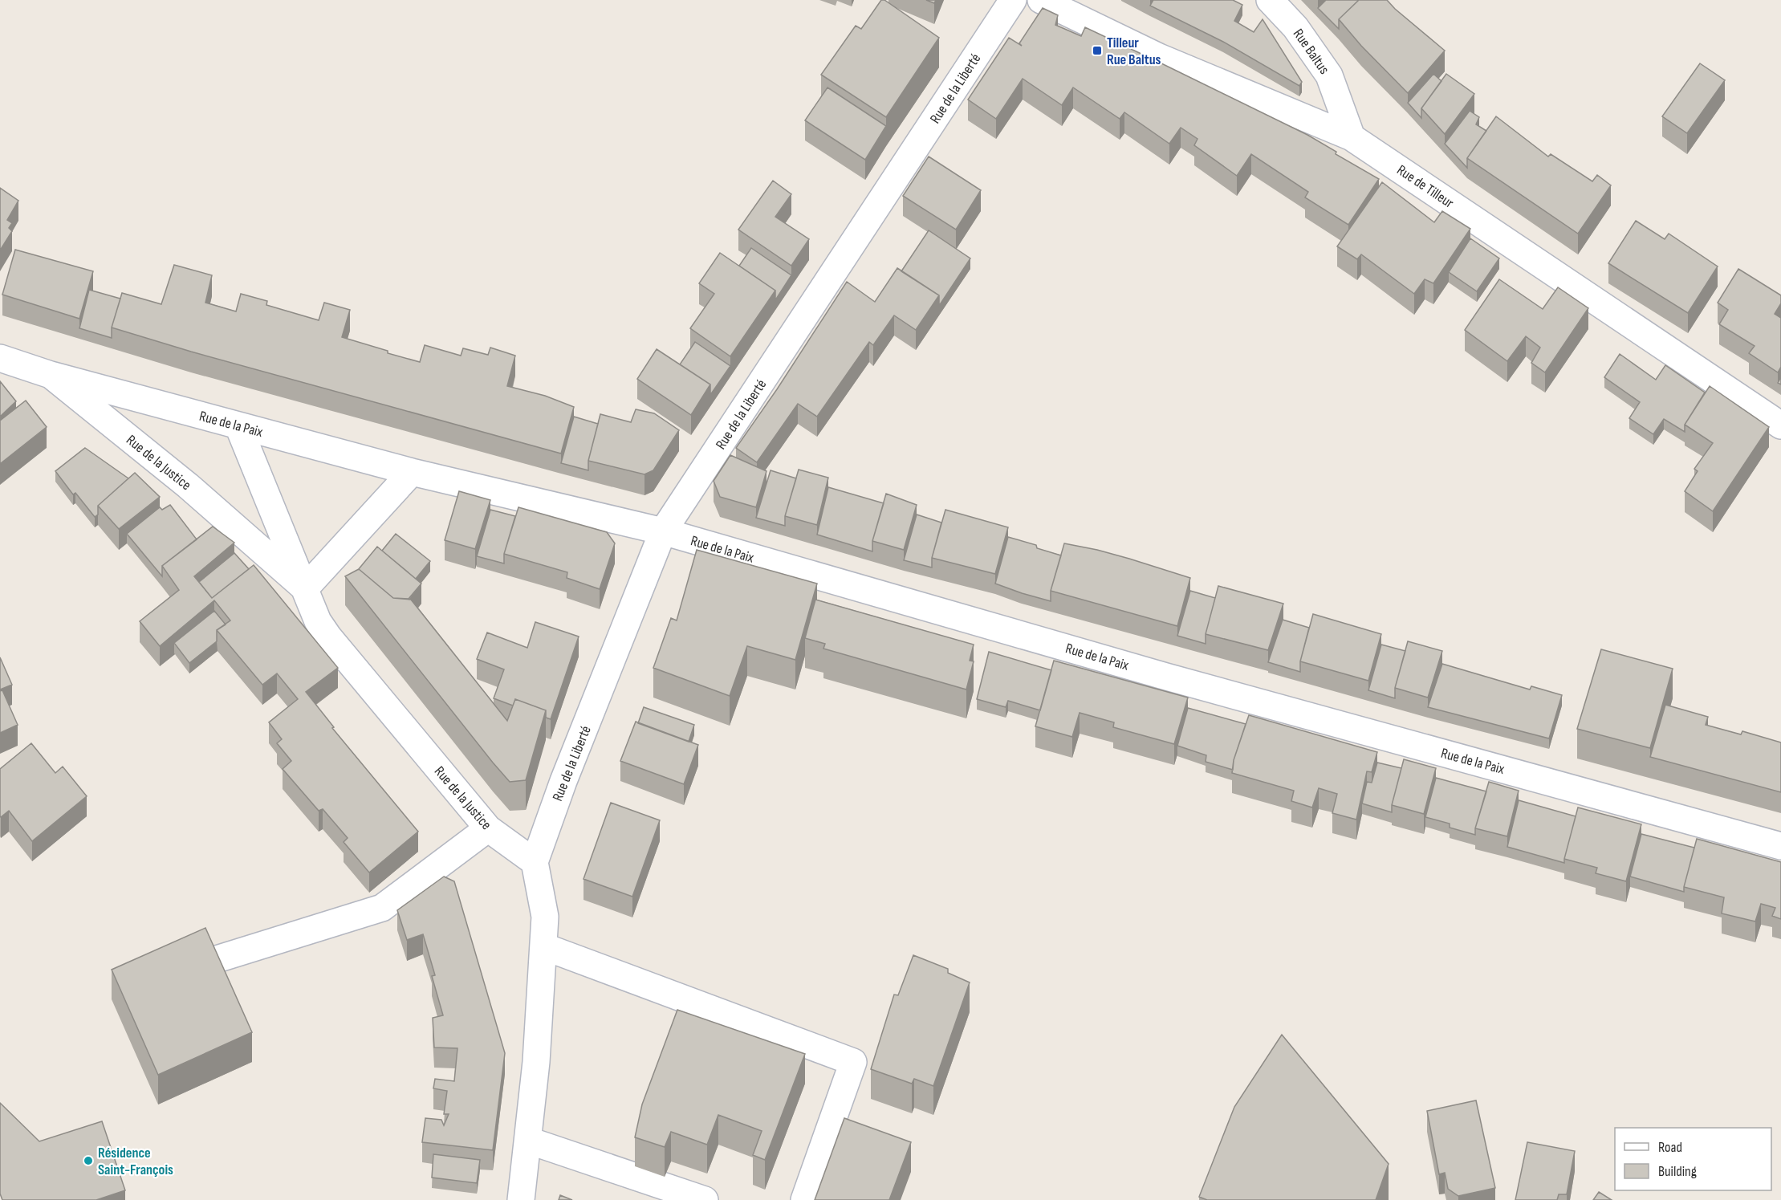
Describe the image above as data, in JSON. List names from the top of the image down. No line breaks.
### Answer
{"streets":{"street":["Rue Baltus","Rue de la Liberté","Rue de Tilleur","Rue de la Paix","Rue de la Justice"]},"crossings":[["Rue Baltus","Rue de Tilleur"],["Rue de la Liberté","Rue de la Paix"],["Rue de la Liberté","Rue de la Justice"],["Rue de la Paix","Rue de la Justice"]],"places":{"transit":["Tilleur Rue Baltus"],"other":["Résidence Saint-François"]},"legend":["Road","Building"]}
